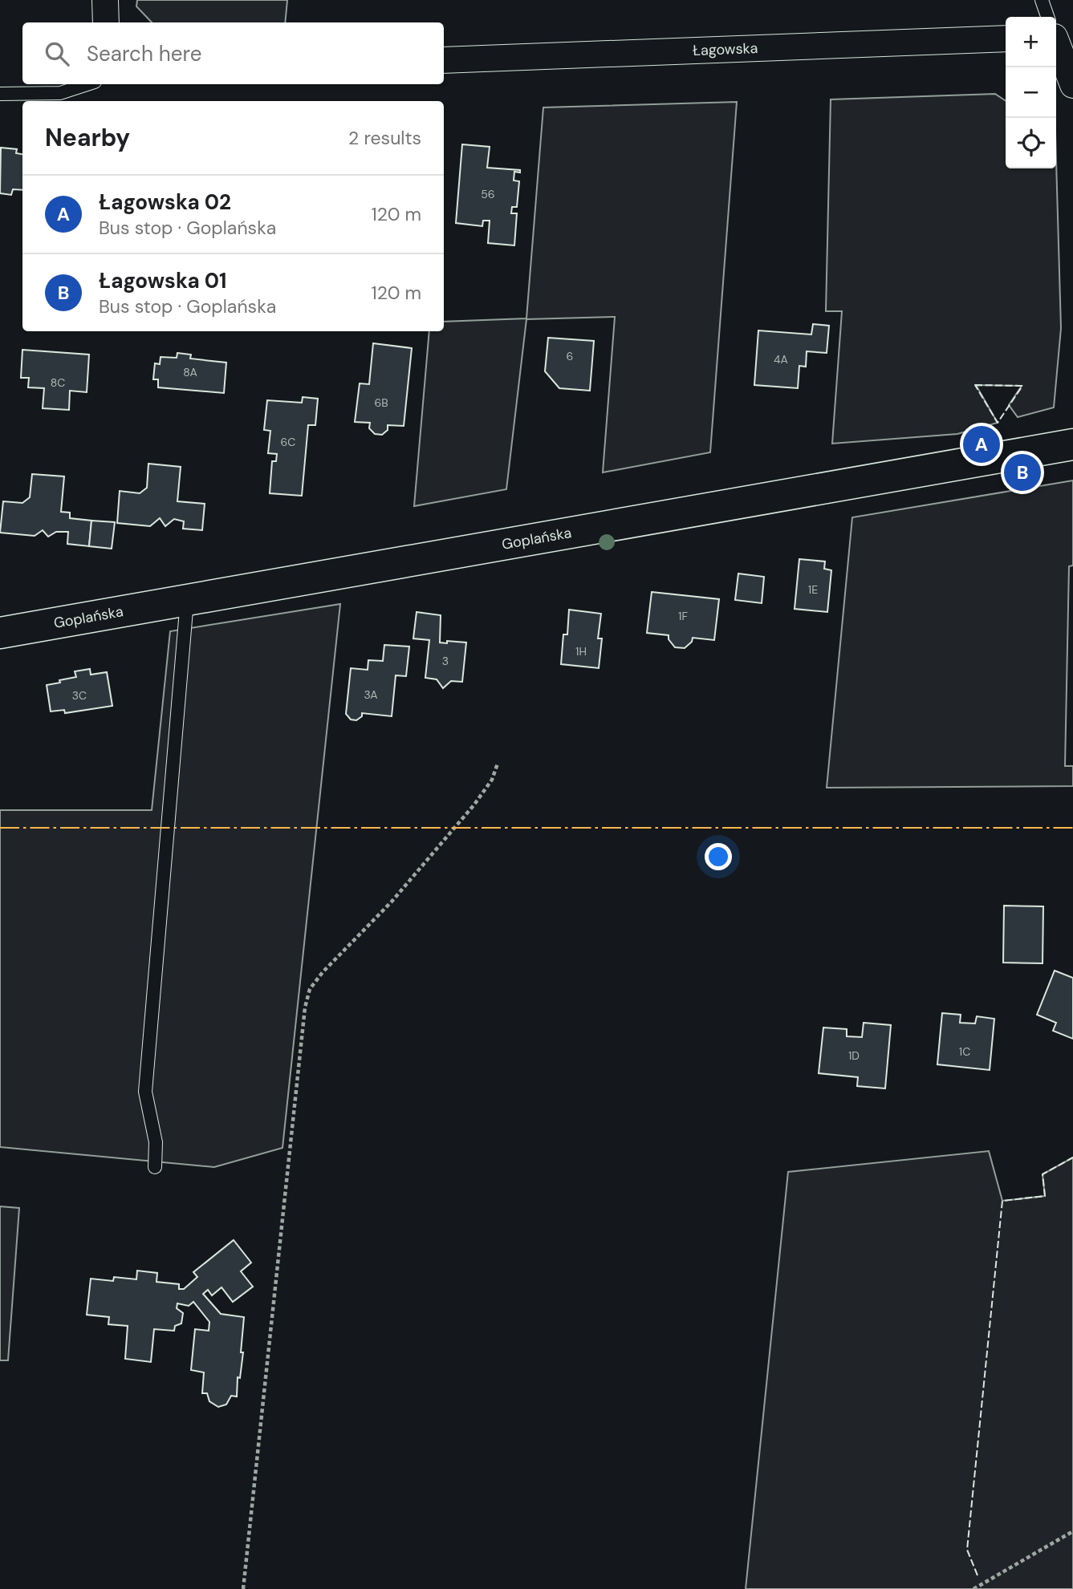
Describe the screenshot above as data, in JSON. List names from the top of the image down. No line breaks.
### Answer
{"streets":{"street":["Łagowska","Goplańska"]},"house_numbers":["56","6","4A","8A","8C","6B","6C","1E","1F","1H","3","3A","3C","1C","1D"],"page":{"map_buttons":["+","−"],"search":"Search here","heading":["Nearby","2 results"],"list":[{"mark":"A","name":"Łagowska 02","note":"Bus stop · Goplańska","value":"120 m"},{"mark":"B","name":"Łagowska 01","note":"Bus stop · Goplańska","value":"120 m"}],"pins":["A","B"]}}
